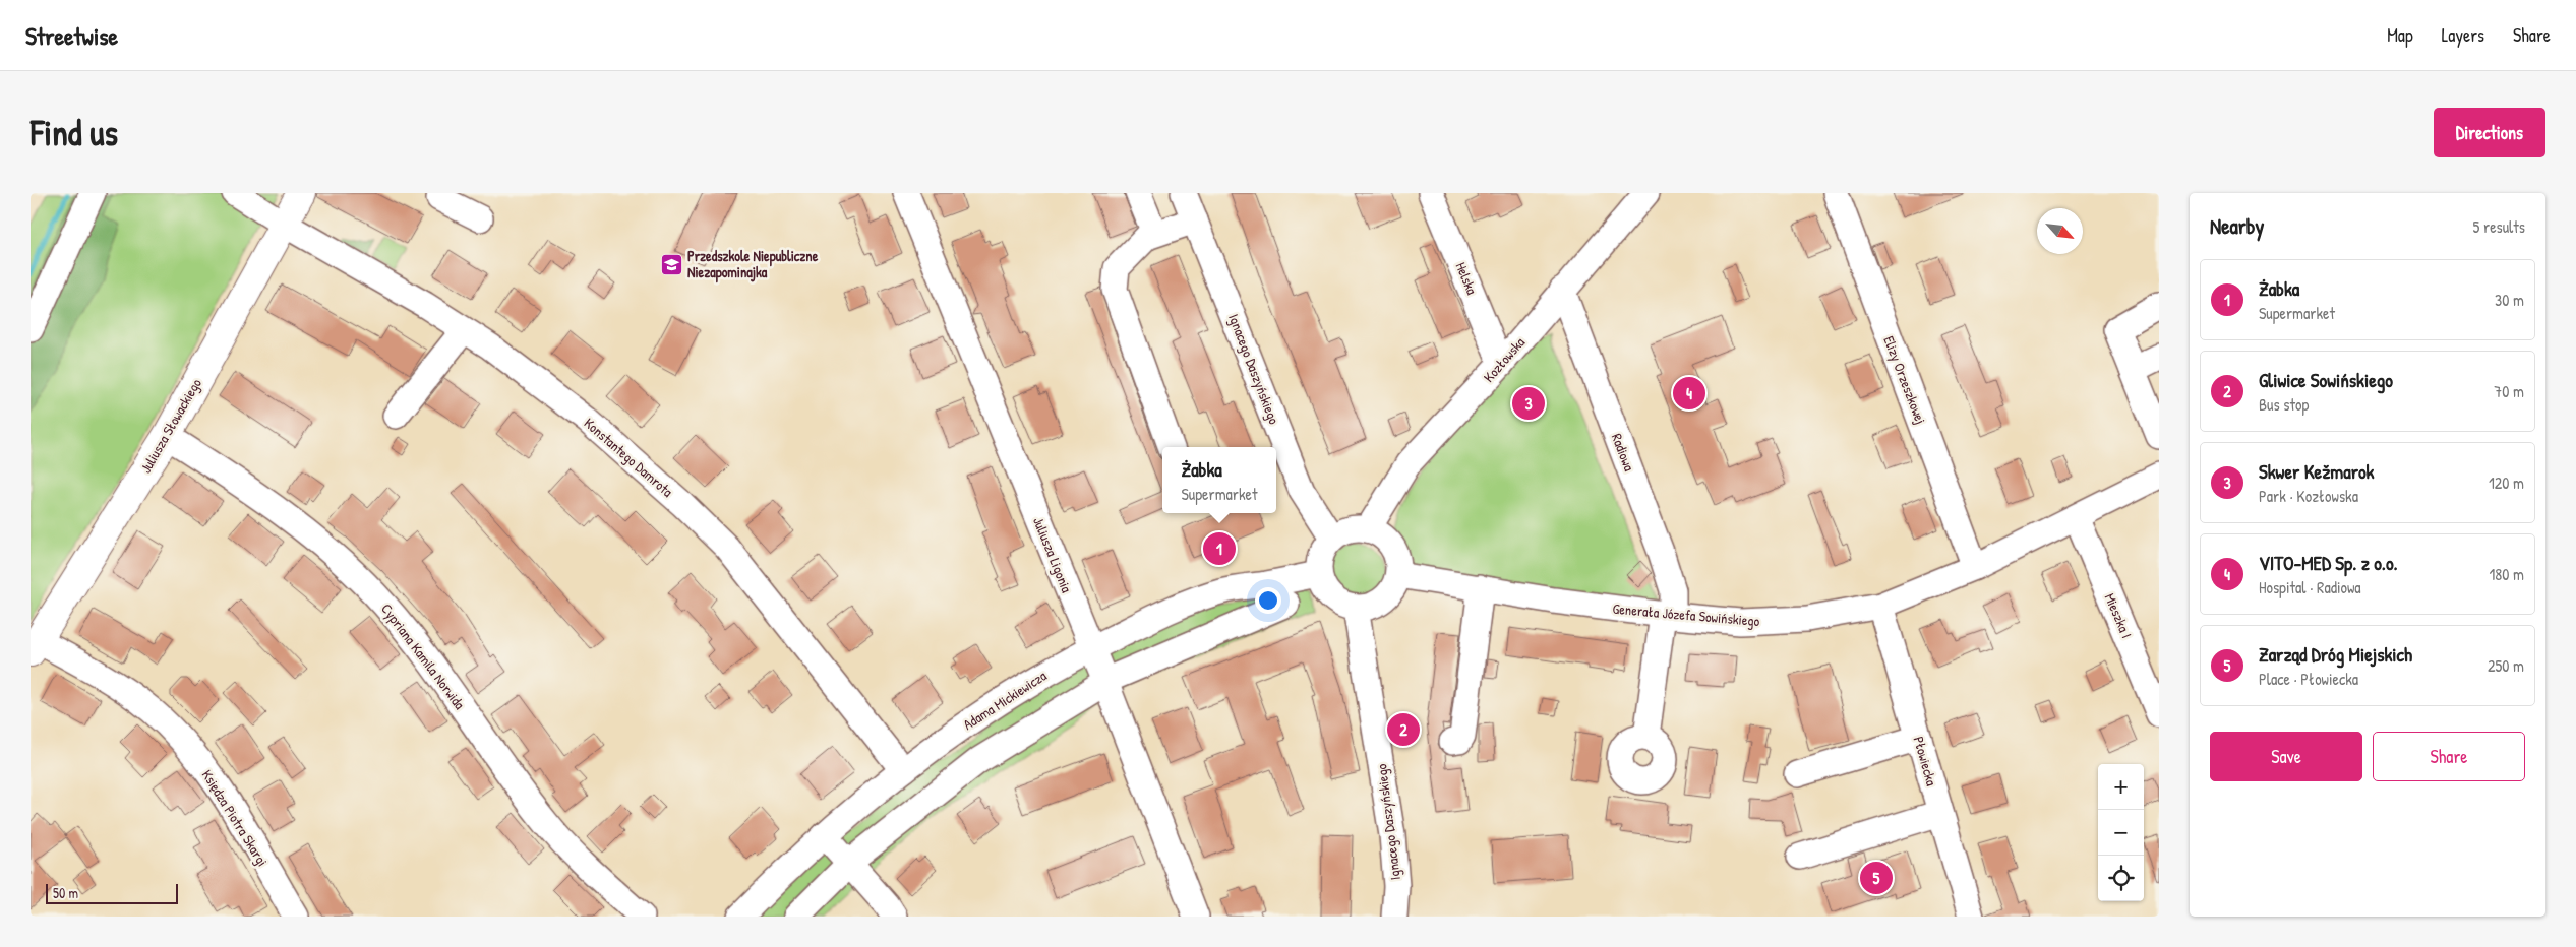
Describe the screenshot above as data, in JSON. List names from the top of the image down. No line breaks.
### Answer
{"streets":{"main road":["Juliusza Słowackiego"],"street":["Helska","Kozłowska","Ignacego Daszyńskiego","Elizy Orzeszkowej","Radiowa","Konstantego Damrota","Juliusza Ligonia","Generała Józefa Sowińskiego","Mieszka I","Cypriana Kamila Norwida","Adama Mickiewicza","Płowiecka","Księdza Piotra Skargi"]},"crossings":[["Helska","Kozłowska"],["Kozłowska","Ignacego Daszyńskiego"],["Kozłowska","Radiowa"],["Kozłowska","Generała Józefa Sowińskiego"],["Kozłowska","Adama Mickiewicza"],["Ignacego Daszyńskiego","Generała Józefa Sowińskiego"],["Ignacego Daszyńskiego","Adama Mickiewicza"],["Elizy Orzeszkowej","Generała Józefa Sowińskiego"],["Juliusza Słowackiego","Konstantego Damrota"],["Juliusza Słowackiego","Cypriana Kamila Norwida"],["Juliusza Słowackiego","Księdza Piotra Skargi"],["Radiowa","Generała Józefa Sowińskiego"],["Konstantego Damrota","Adama Mickiewicza"],["Juliusza Ligonia","Adama Mickiewicza"],["Generała Józefa Sowińskiego","Mieszka I"],["Generała Józefa Sowińskiego","Adama Mickiewicza"],["Generała Józefa Sowińskiego","Płowiecka"]],"places":{"school or university":["Przedszkole Niepubliczne Niezapominajka"]},"scale_bar":"50 m","north":"bottom right","page":{"header":"Streetwise","nav":["Map","Layers","Share"],"buttons":["Directions",["Save","Share"]],"title":"Find us","heading":["Nearby","5 results"],"list":[{"mark":"1","name":"Żabka","note":"Supermarket","value":"30 m"},{"mark":"2","name":"Gliwice Sowińskiego","note":"Bus stop","value":"70 m"},{"mark":"3","name":"Skwer Kežmarok","note":"Park · Kozłowska","value":"120 m"},{"mark":"4","name":"VITO-MED Sp. z o.o.","note":"Hospital · Radiowa","value":"180 m"},{"mark":"5","name":"Zarząd Dróg Miejskich","note":"Place · Płowiecka","value":"250 m"}],"pins":["4","3","1","2","5"],"popup":["Żabka","Supermarket"],"map_buttons":["+","−"],"scale":"50 m"}}
